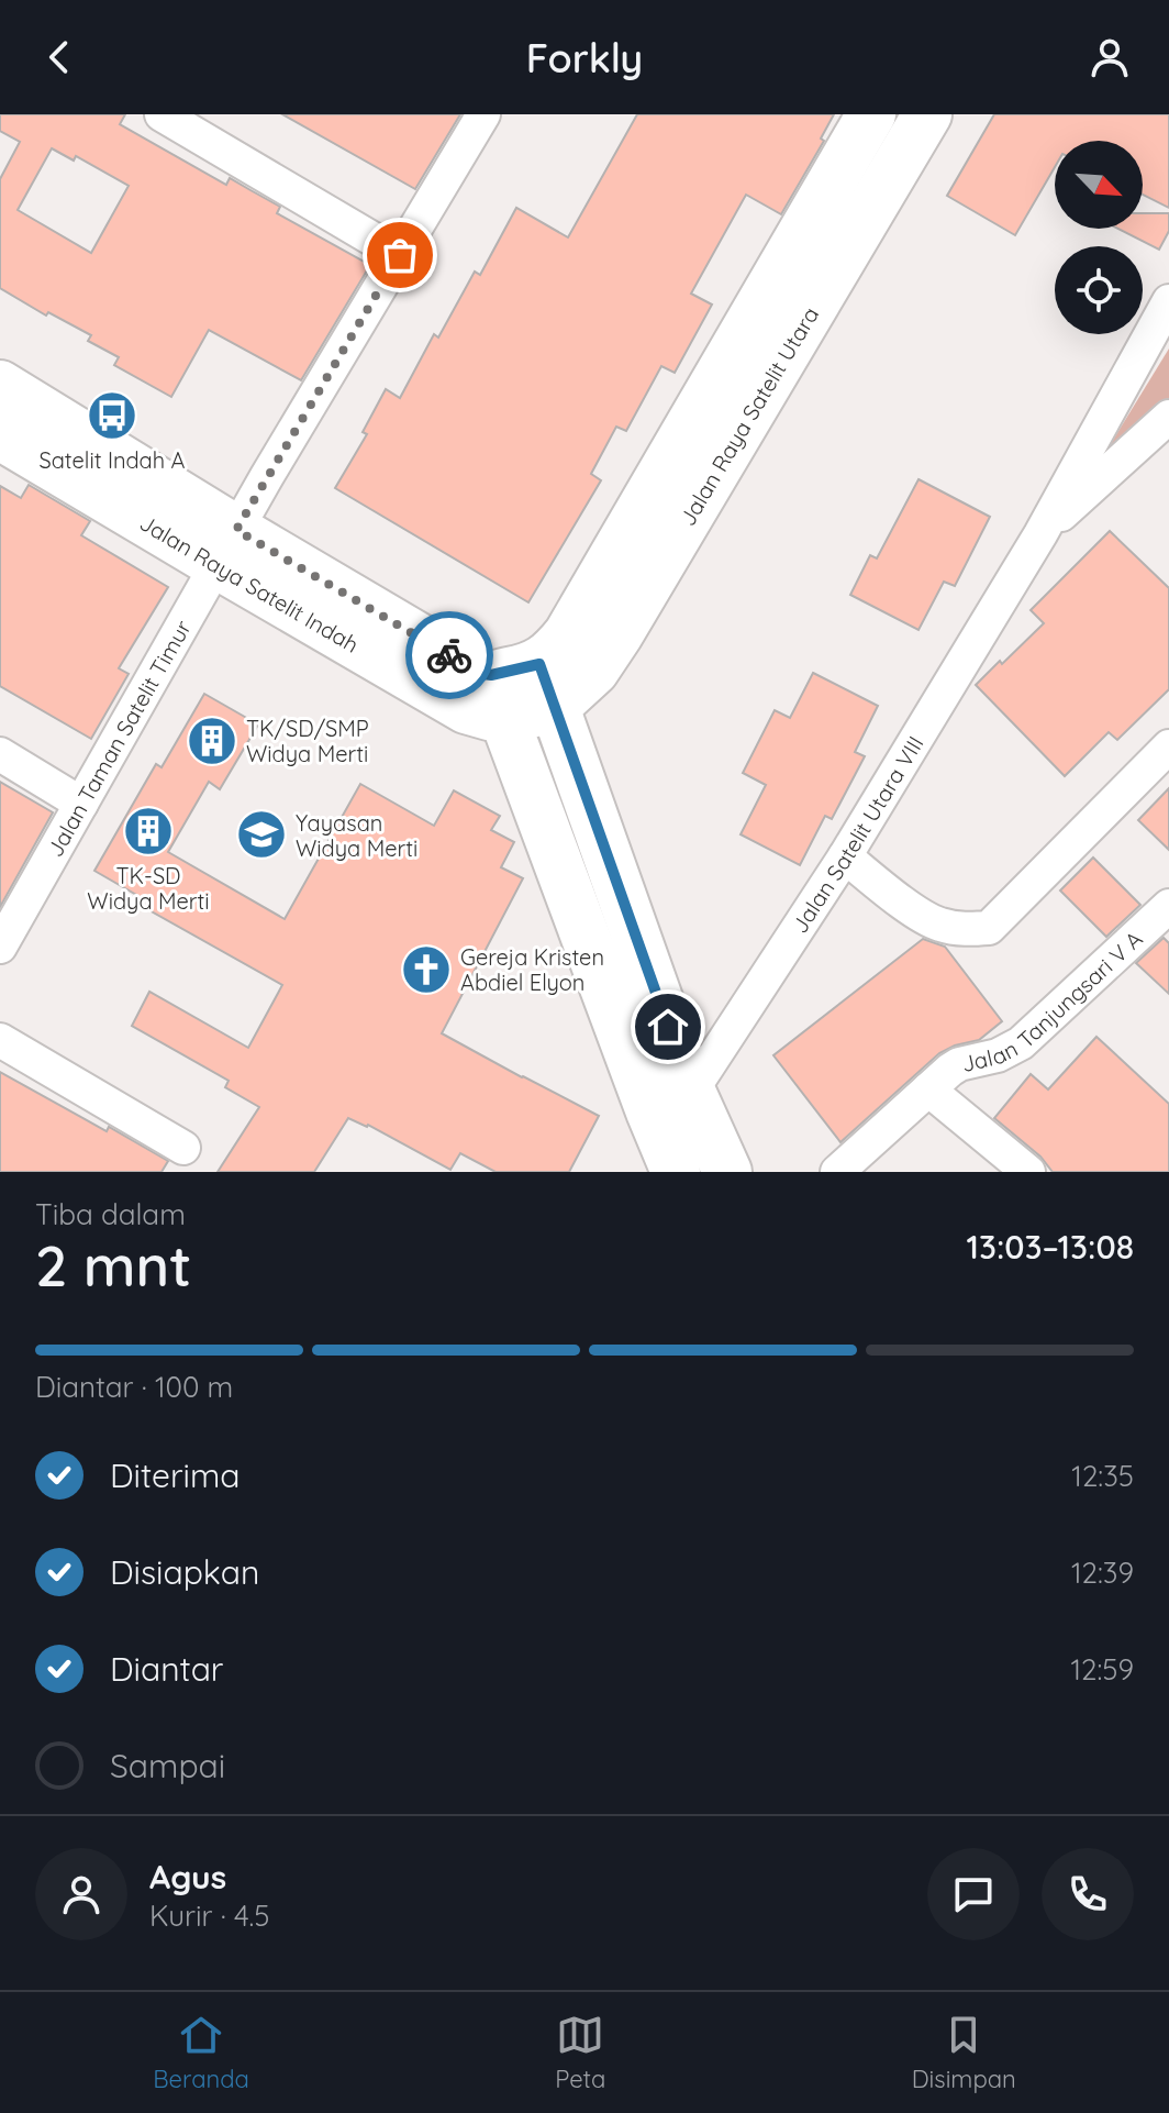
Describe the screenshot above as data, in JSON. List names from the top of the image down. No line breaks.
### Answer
{"streets":{"street":["Jalan Raya Satelit Utara","Jalan Raya Satelit Indah","Jalan Taman Satelit Timur","Jalan Satelit Utara VIII","Jalan Tanjungsari V A"]},"crossings":[["Jalan Raya Satelit Utara","Jalan Raya Satelit Indah"],["Jalan Raya Satelit Indah","Jalan Taman Satelit Timur"]],"places":{"bus stop":["Satelit Indah A"],"building":["TK/SD/SMP Widya Merti","TK-SD Widya Merti"],"school or university":["Yayasan Widya Merti"],"church":["Gereja Kristen Abdiel Elyon"]},"north":"bottom right","page":{"header":"Forkly","heading":["2 mnt","Tiba dalam","13:03–13:08"],"panel":["Agus","Kurir · 4.5"],"bar":"Diantar · 100 m","list":[["Diterima","12:35"],["Disiapkan","12:39"],["Diantar","12:59"],"Sampai"],"tabs":["Beranda","Peta","Disimpan"]}}
